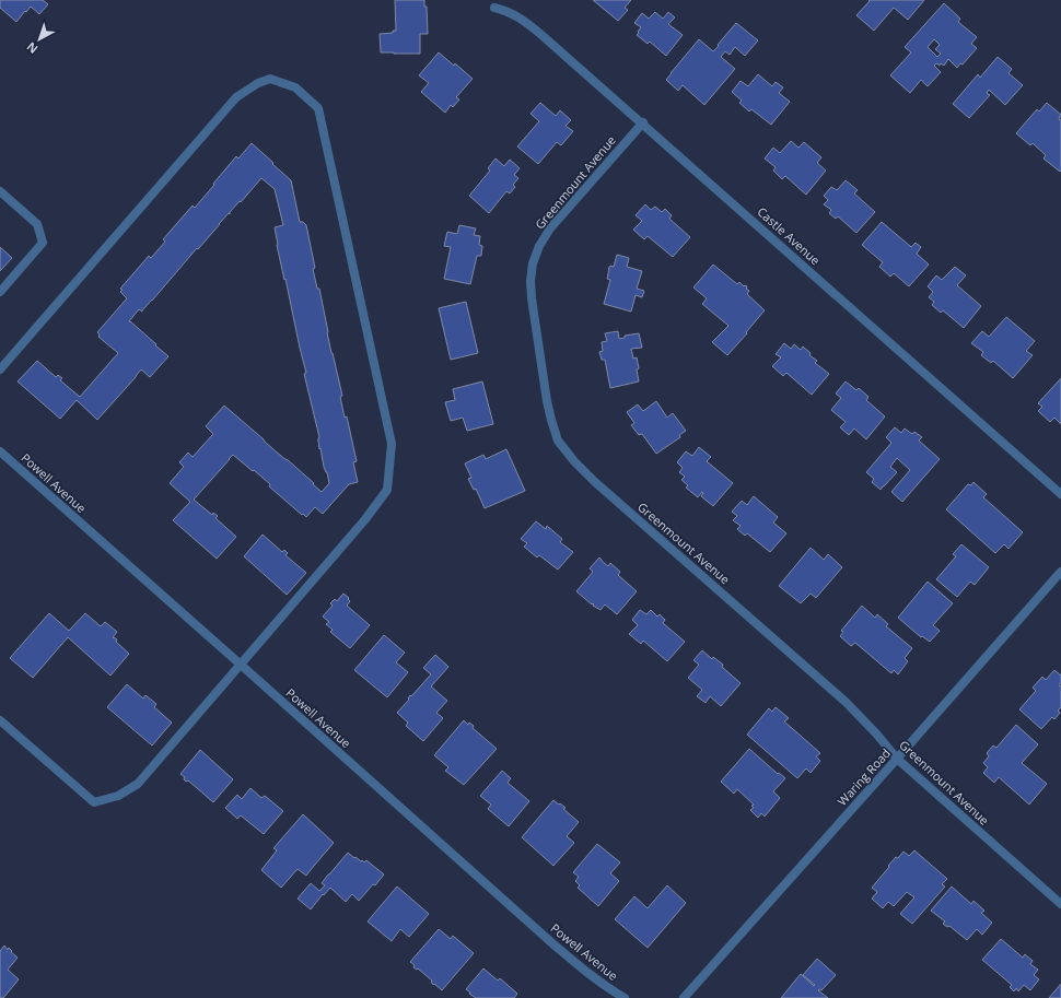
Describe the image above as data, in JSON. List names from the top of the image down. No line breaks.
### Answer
{"streets":{"street":["Greenmount Avenue","Castle Avenue","Powell Avenue","Waring Road"]},"crossings":[["Greenmount Avenue","Castle Avenue"],["Greenmount Avenue","Waring Road"]],"north":"bottom left"}
